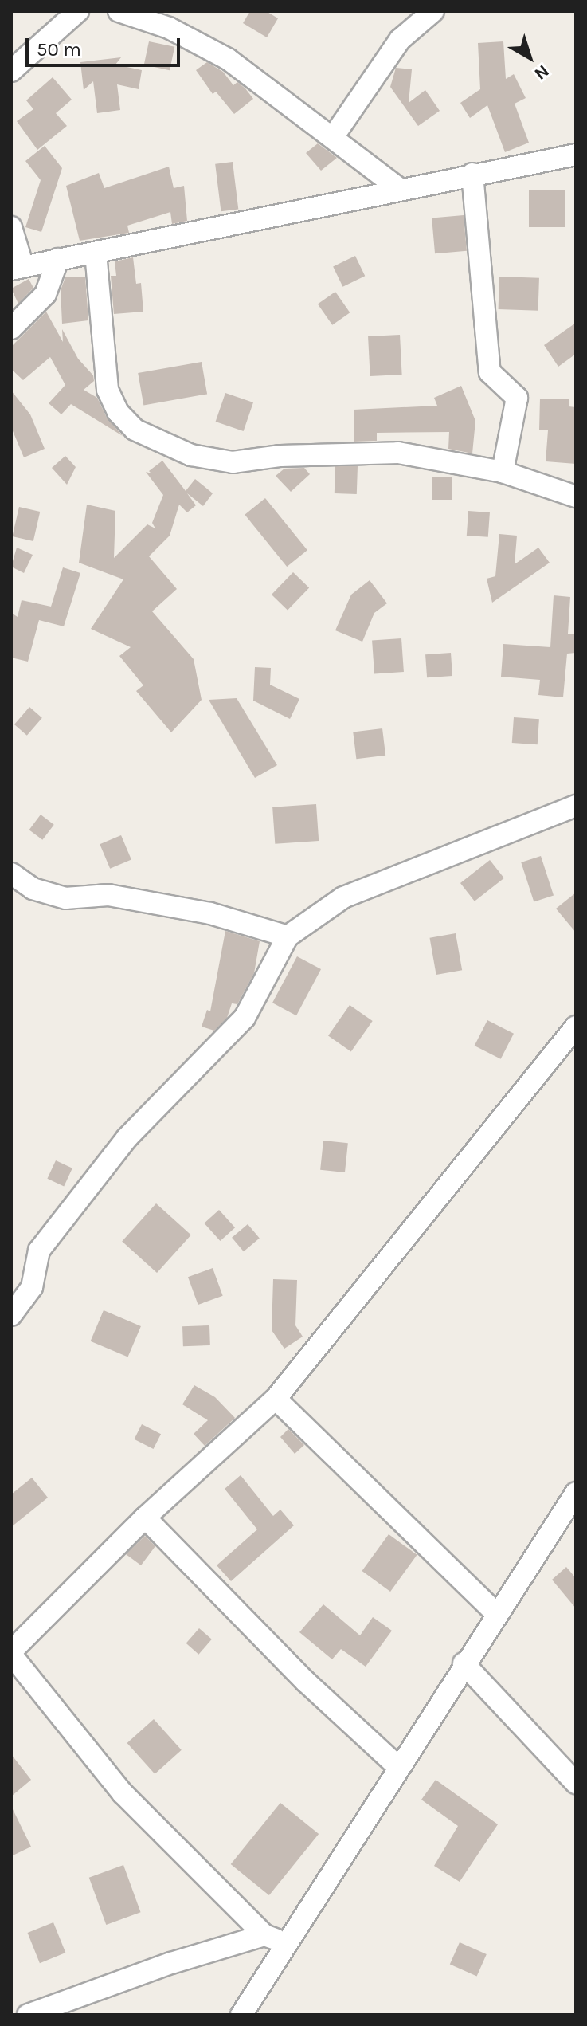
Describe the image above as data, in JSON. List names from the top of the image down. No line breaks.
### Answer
{"scale_bar":"50 m","north":"bottom right"}
